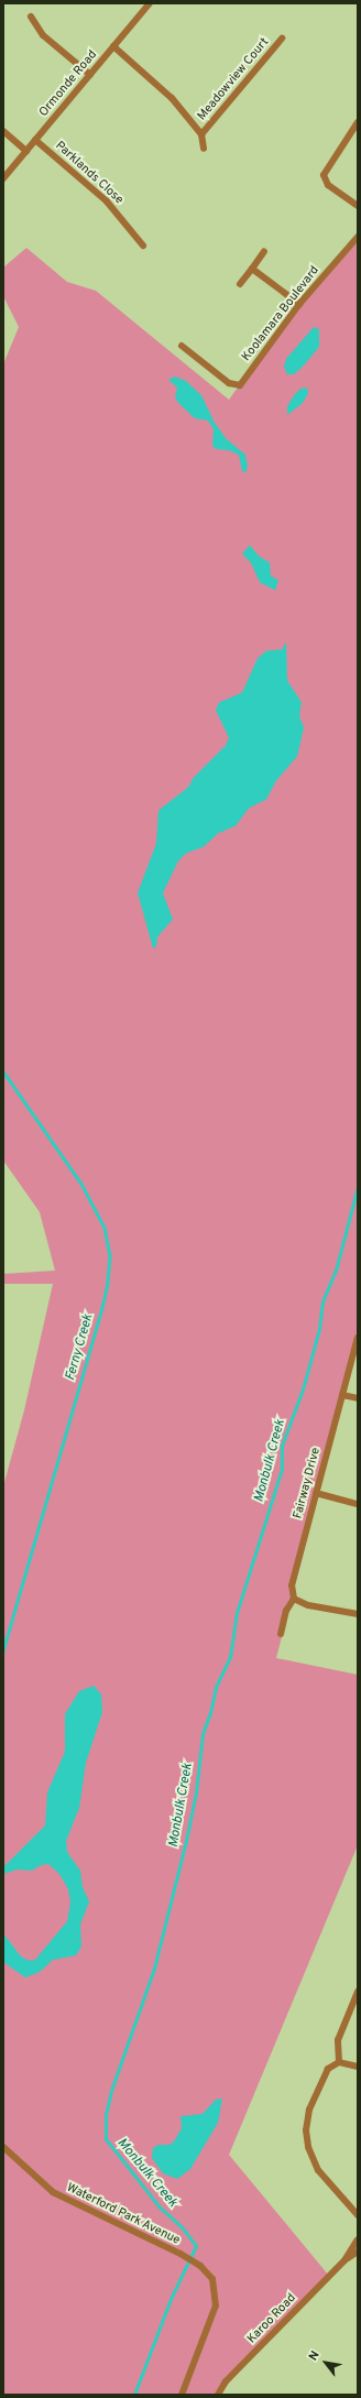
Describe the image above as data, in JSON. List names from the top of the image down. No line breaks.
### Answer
{"streets":{"street":["Meadowview Court","Ormonde Road","Parklands Close","Koolamara Boulevard","Fairway Drive","Waterford Park Avenue","Karoo Road"]},"crossings":[["Meadowview Court","Ormonde Road"],["Ormonde Road","Parklands Close"]],"water":["Ferny Creek","Monbulk Creek"],"north":"top left"}
